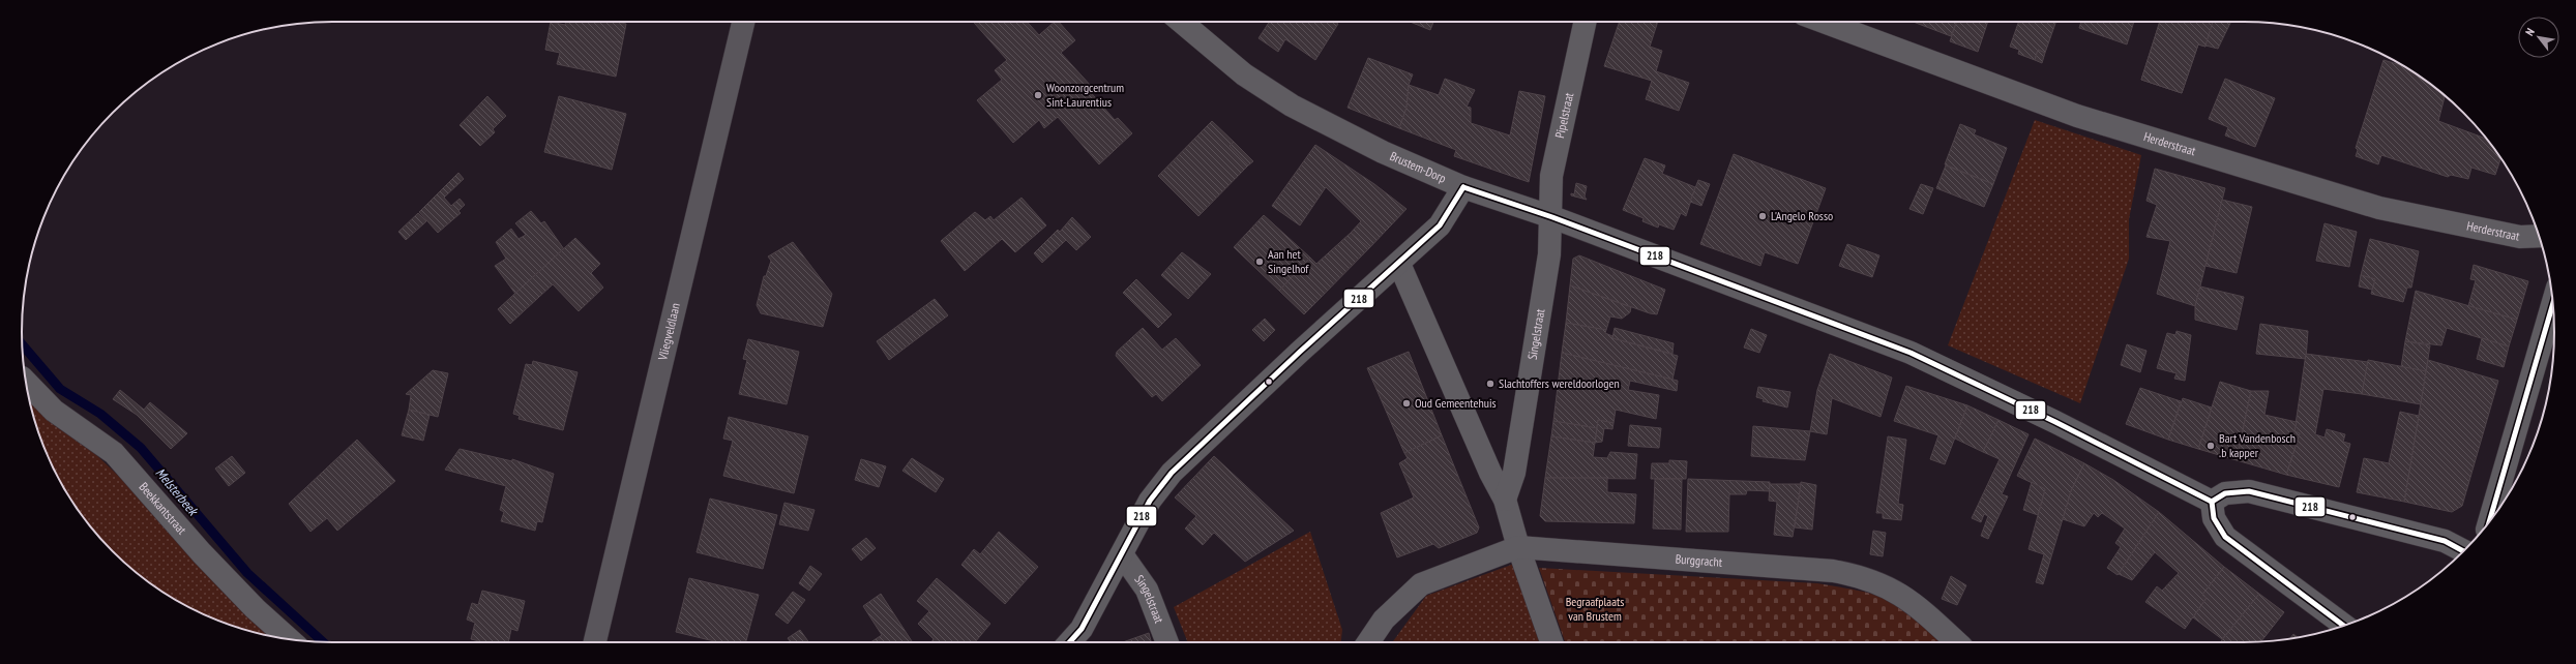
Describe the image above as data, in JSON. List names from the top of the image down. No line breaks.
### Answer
{"streets":{"main road":["Vliegveldlaan"],"street":["Pipelstraat","Herderstraat","Brustem-Dorp","Singelstraat","Beekkantstraat","Burggracht"]},"crossings":[["Pipelstraat","Brustem-Dorp"],["Pipelstraat","Singelstraat"],["Brustem-Dorp","Singelstraat"]],"water":["Melsterbeek"],"parks":["Begraafplaats van Brustem"],"places":["Woonzorgcentrum Sint-Laurentius","L'Angelo Rosso","Aan het Singelhof","Slachtoffers wereldoorlogen","Oud Gemeentehuis","Bart Vandenbosch .b kapper"],"lines":["transit line 218"],"north":"top left"}
